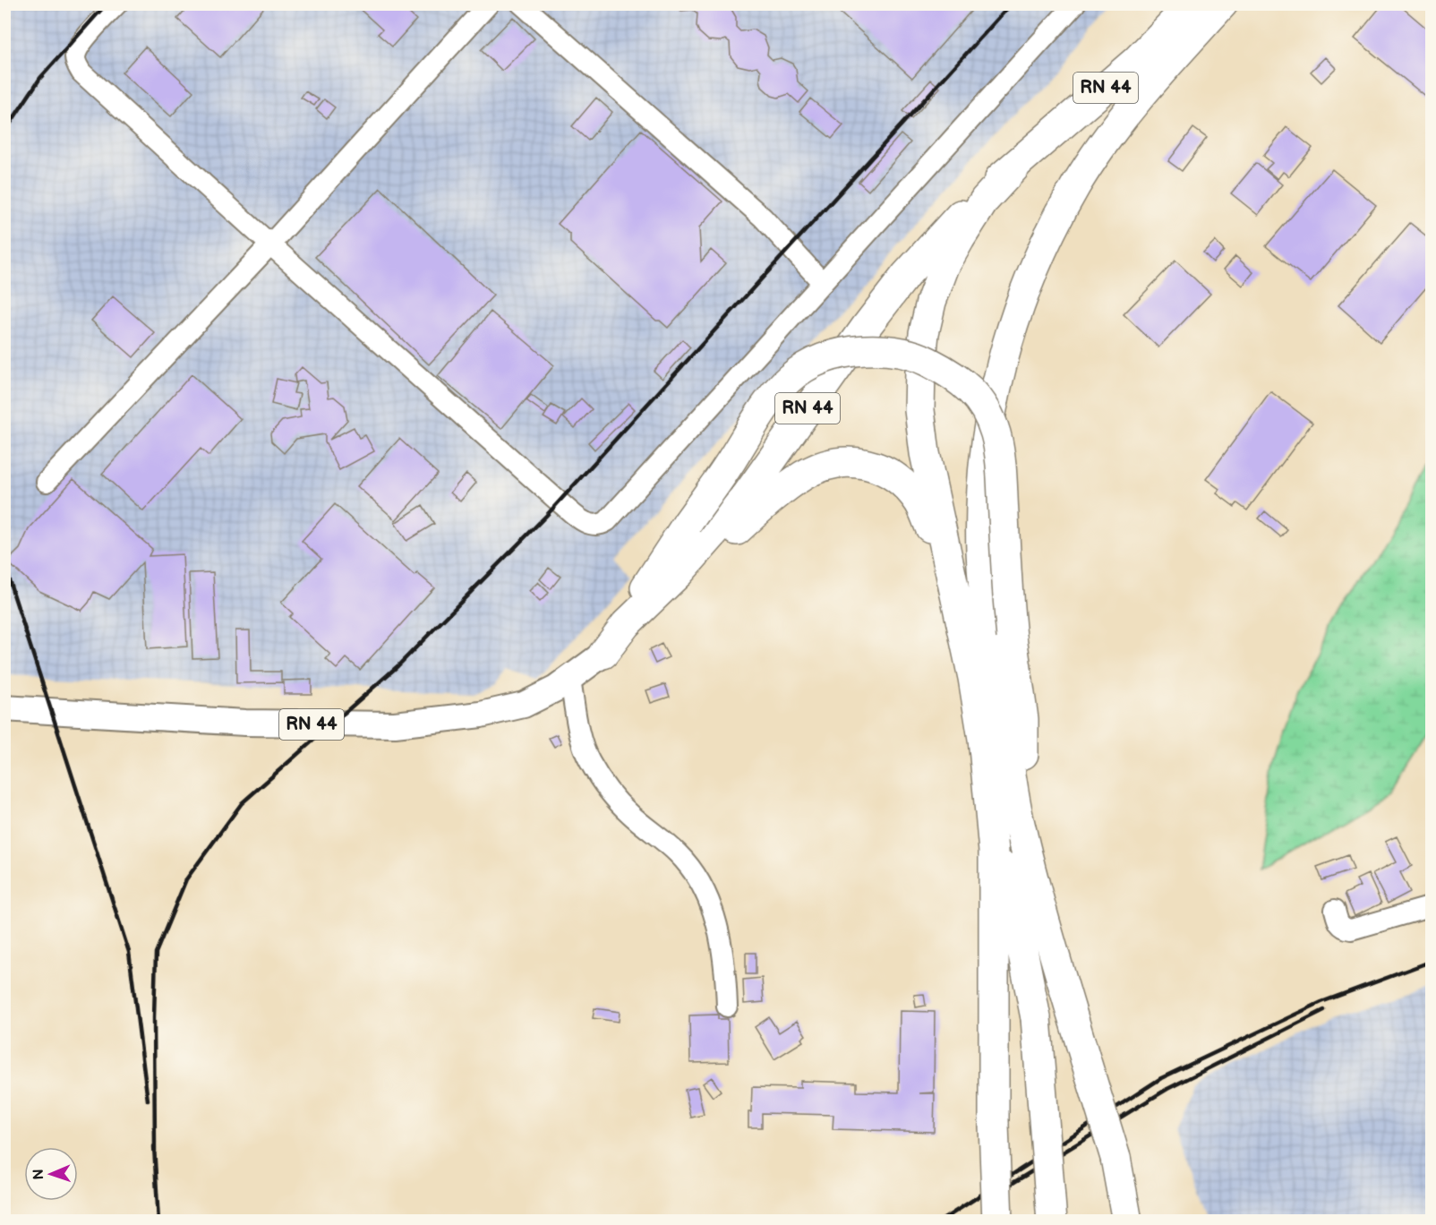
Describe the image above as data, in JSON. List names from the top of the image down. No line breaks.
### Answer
{"streets":{"highway":["RN 44"]},"north":"left"}
